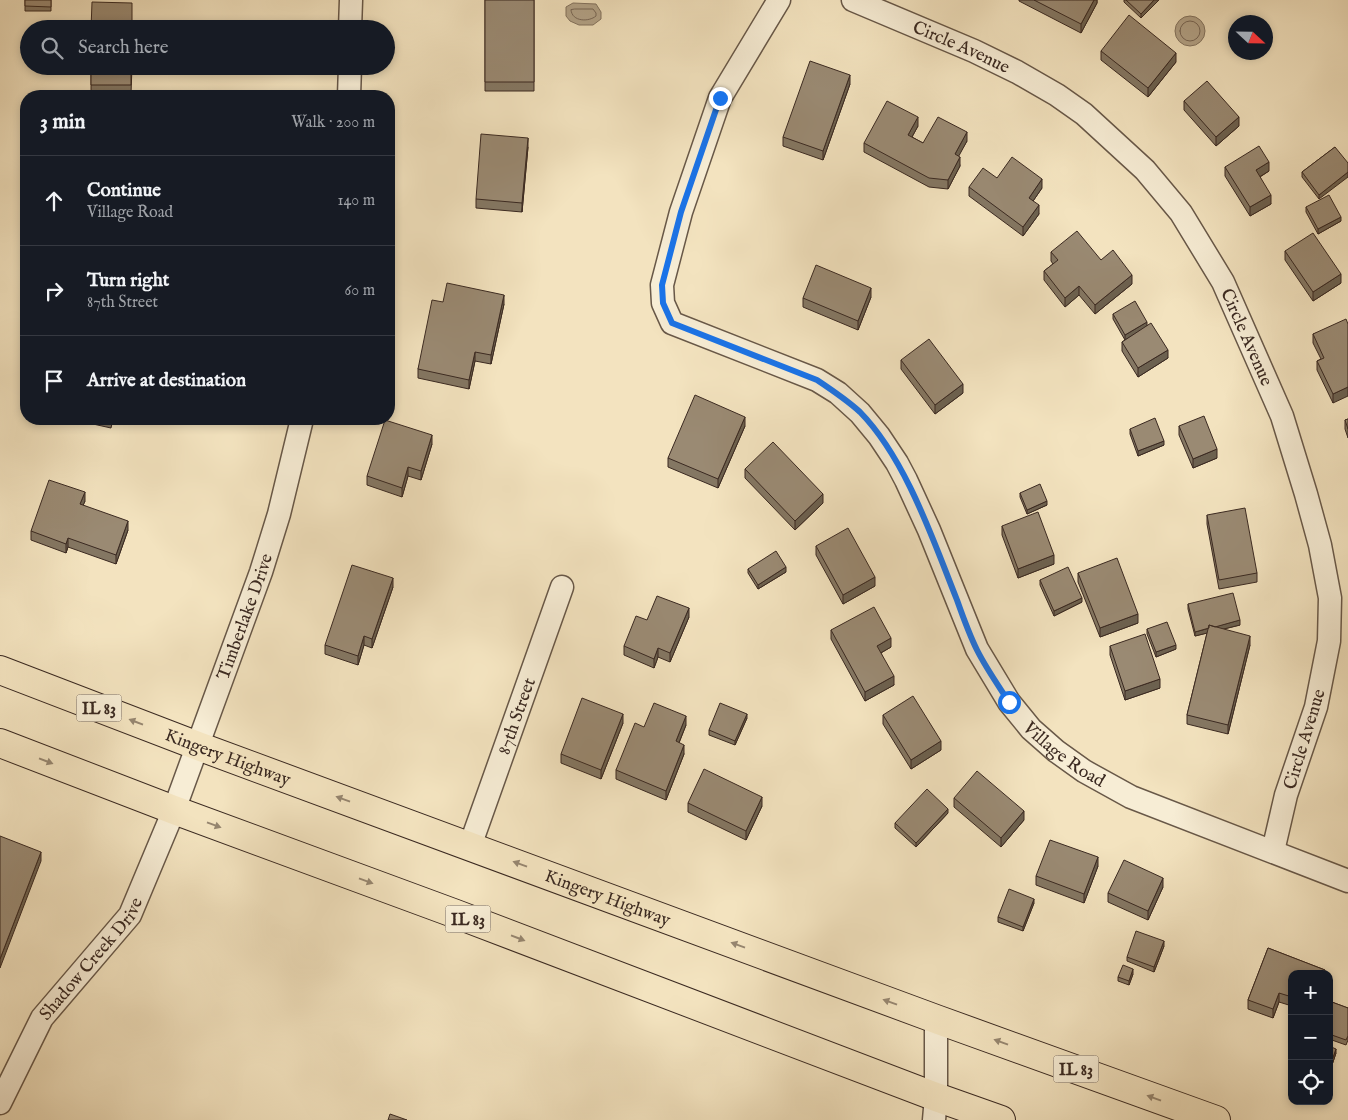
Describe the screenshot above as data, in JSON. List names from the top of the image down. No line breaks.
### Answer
{"streets":{"main road":["IL 83","Kingery Highway"],"street":["Circle Avenue","Timberlake Drive","87th Street","Village Road","Shadow Creek Drive"]},"crossings":[["Circle Avenue","Village Road"],["Timberlake Drive","IL 83"],["Timberlake Drive","Kingery Highway"],["Timberlake Drive","Shadow Creek Drive"],["IL 83","Shadow Creek Drive"],["87th Street","Kingery Highway"]],"north":"right","page":{"search":"Search here","heading":["3 min","Walk · 200 m"],"list":[["Continue","Village Road","140 m"],["Turn right","87th Street","60 m"],"Arrive at destination"],"map_buttons":["+","−"]}}
